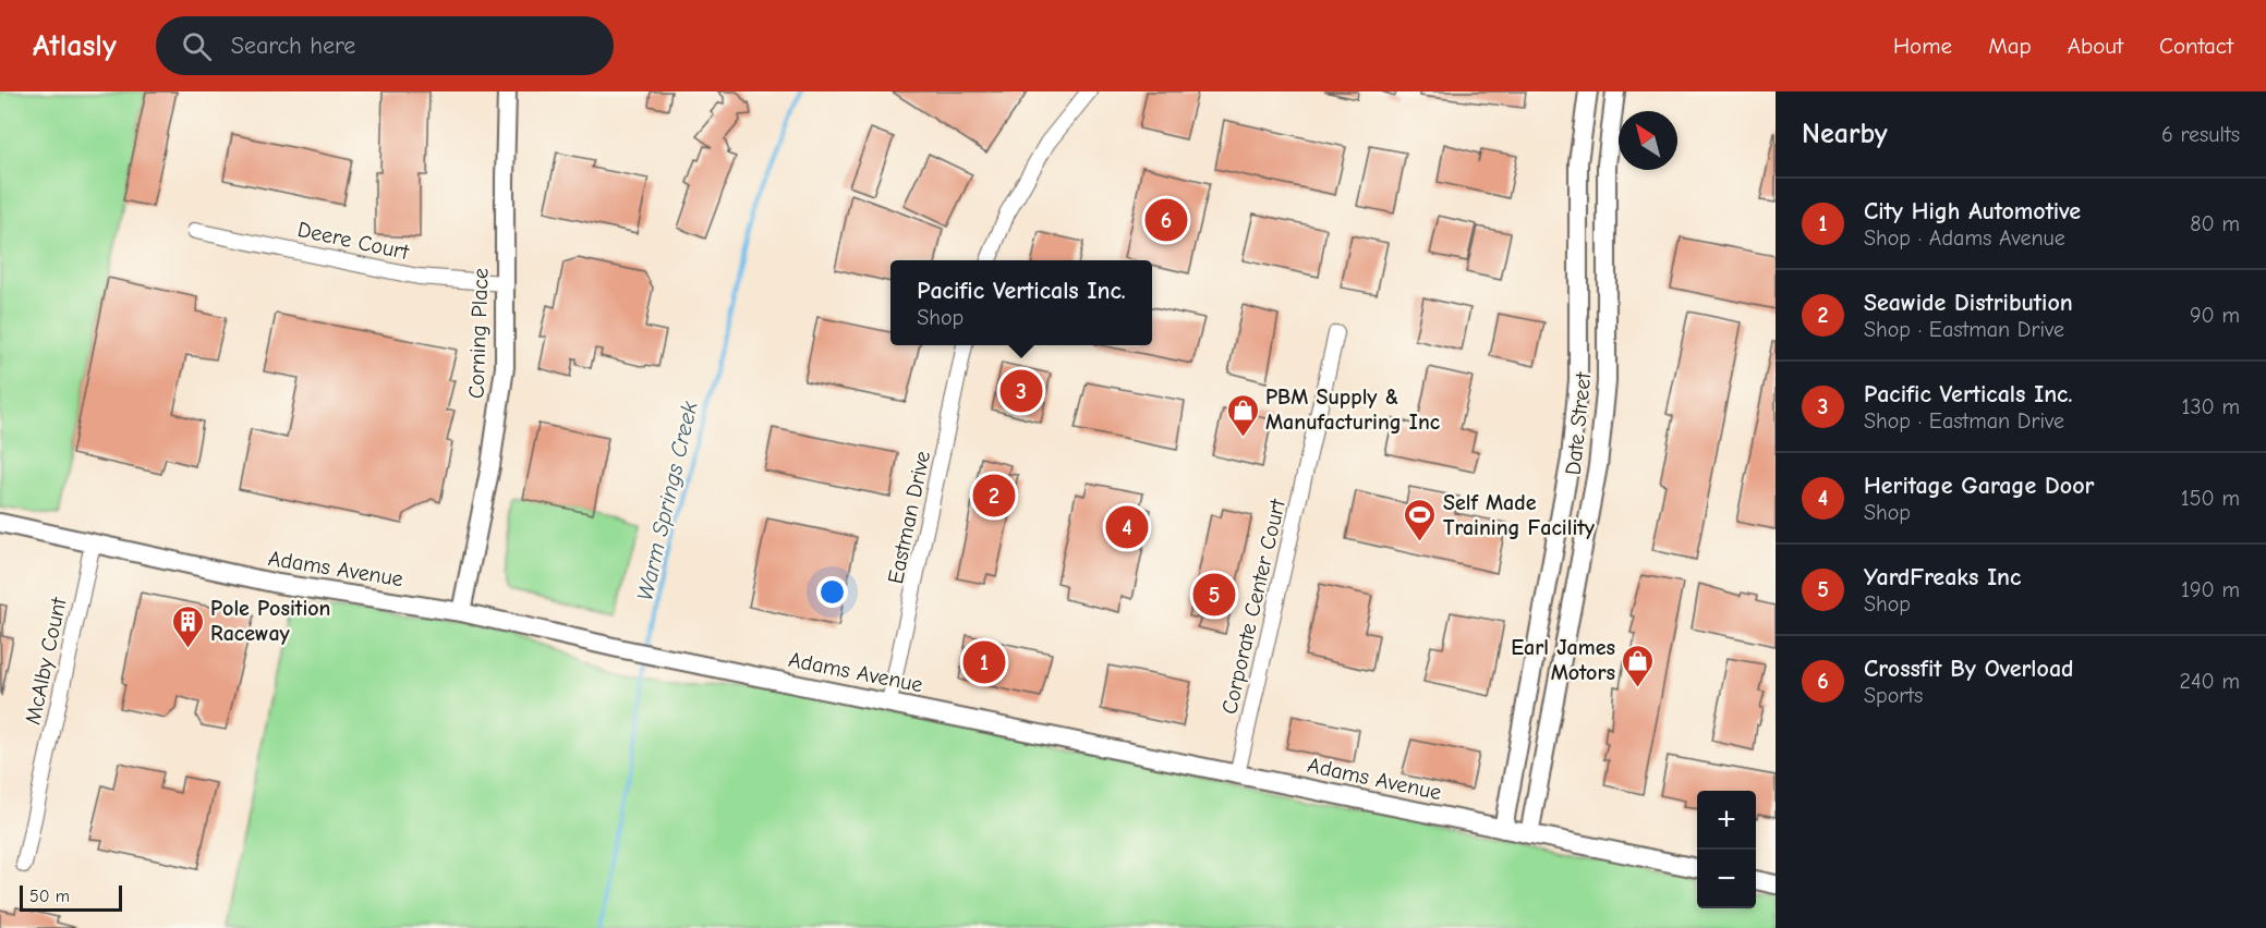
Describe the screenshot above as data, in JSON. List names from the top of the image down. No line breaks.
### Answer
{"streets":{"street":["Deere Court","Corning Place","Date Street","Eastman Drive","Adams Avenue","Corporate Center Court","McAlby Count"]},"crossings":[["Deere Court","Corning Place"],["Corning Place","Adams Avenue"],["Date Street","Adams Avenue"],["Eastman Drive","Adams Avenue"],["Adams Avenue","Corporate Center Court"],["Adams Avenue","McAlby Count"]],"water":["Warm Springs Creek"],"places":{"shop":["PBM Supply & Manufacturing Inc","Earl James Motors"],"sports":["Self Made Training Facility"],"building":["Pole Position Raceway"]},"scale_bar":"50 m","north":"top left","page":{"header":"Atlasly","search":"Search here","nav":["Home","Map","About","Contact"],"heading":["Nearby","6 results"],"list":[{"mark":"1","name":"City High Automotive","note":"Shop · Adams Avenue","value":"80 m"},{"mark":"2","name":"Seawide Distribution","note":"Shop · Eastman Drive","value":"90 m"},{"mark":"3","name":"Pacific Verticals Inc.","note":"Shop · Eastman Drive","value":"130 m"},{"mark":"4","name":"Heritage Garage Door","note":"Shop","value":"150 m"},{"mark":"5","name":"YardFreaks Inc","note":"Shop","value":"190 m"},{"mark":"6","name":"Crossfit By Overload","note":"Sports","value":"240 m"}],"pins":["6","3","2","4","5","1"],"popup":["Pacific Verticals Inc.","Shop"],"map_buttons":["+","−"],"scale":"50 m"}}
